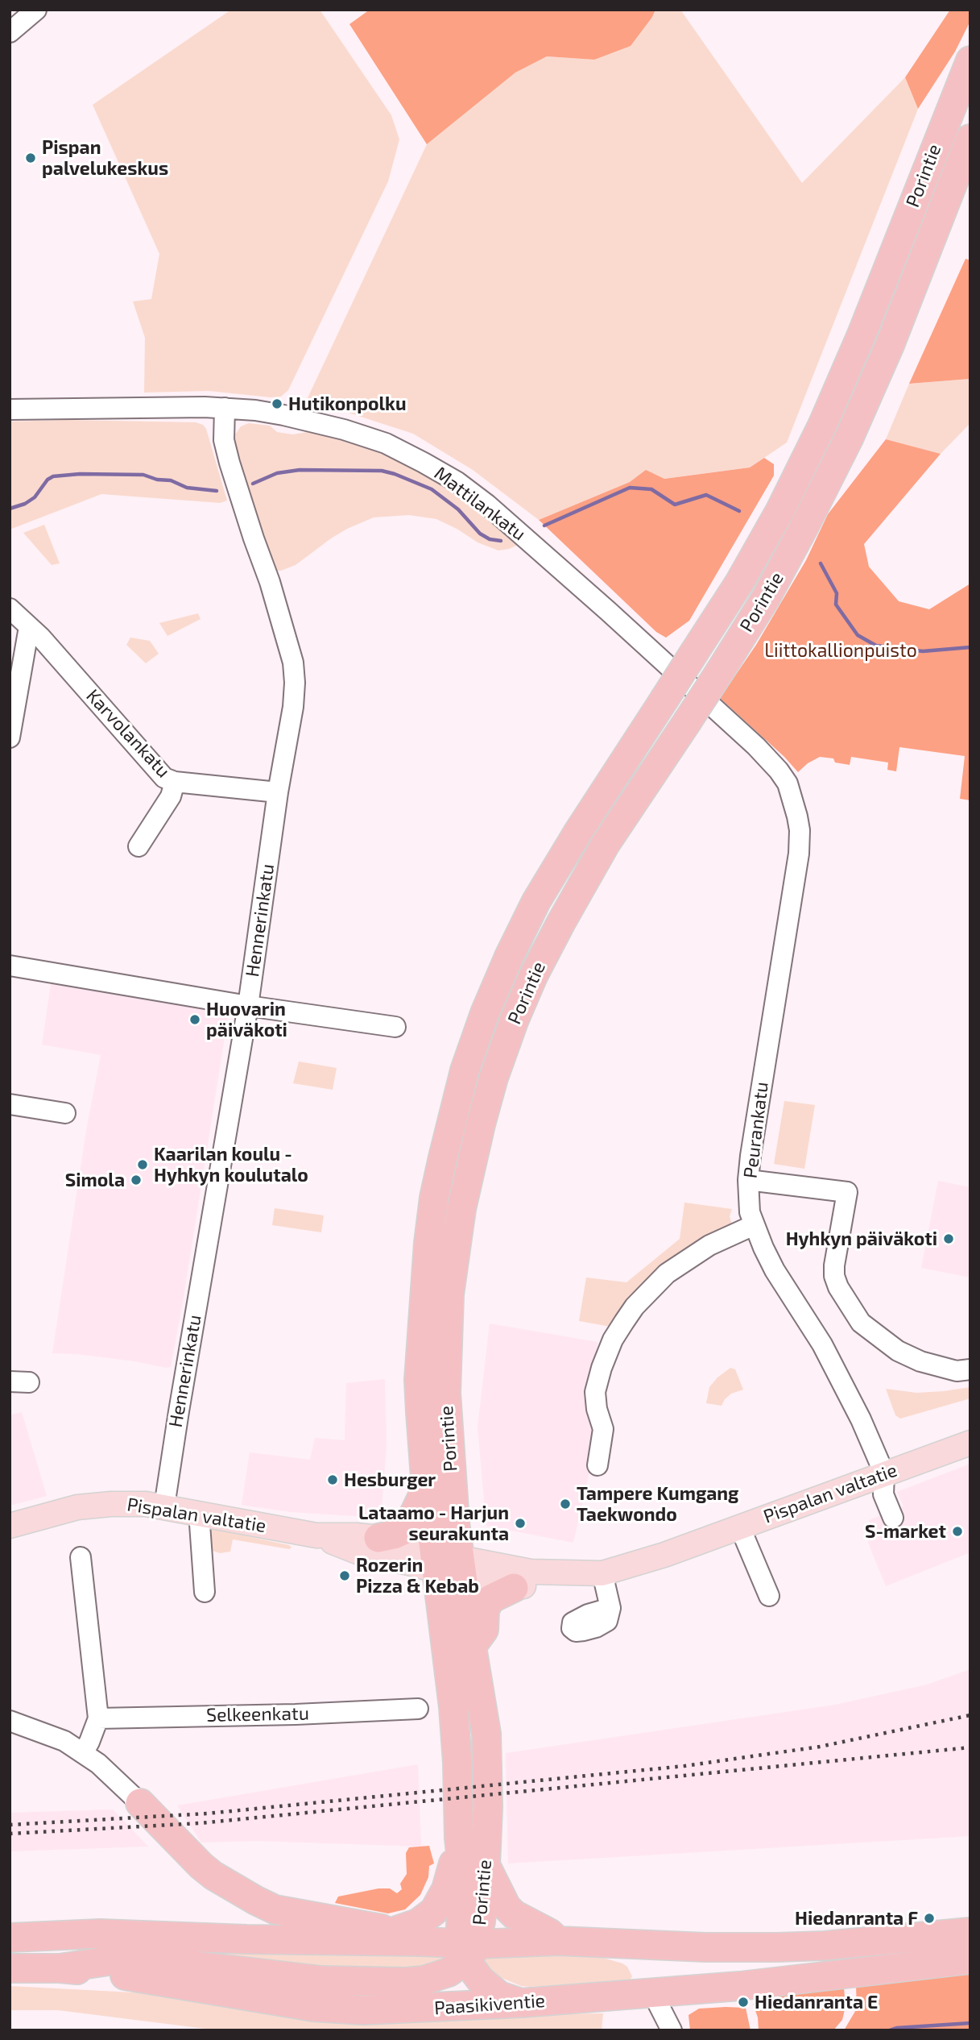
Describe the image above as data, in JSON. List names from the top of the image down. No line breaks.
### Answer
{"streets":{"highway":["Porintie","Paasikiventie"],"main road":["Pispalan valtatie"],"street":["Mattilankatu","Karvolankatu","Hennerinkatu","Peurankatu","Selkeenkatu"]},"crossings":[["Porintie","Pispalan valtatie"],["Mattilankatu","Hennerinkatu"],["Mattilankatu","Peurankatu"],["Karvolankatu","Hennerinkatu"],["Hennerinkatu","Pispalan valtatie"],["Peurankatu","Pispalan valtatie"]],"parks":["Liittokallionpuisto"],"places":["Pispan palvelukeskus","Hutikonpolku","Huovarin päiväkoti","Kaarilan koulu - Hyhkyn koulutalo","Simola","Hyhkyn päiväkoti","Hesburger","Tampere Kumgang Taekwondo","Lataamo - Harjun seurakunta","S-market","Rozerin Pizza & Kebab","Hiedanranta F","Hiedanranta E"]}
